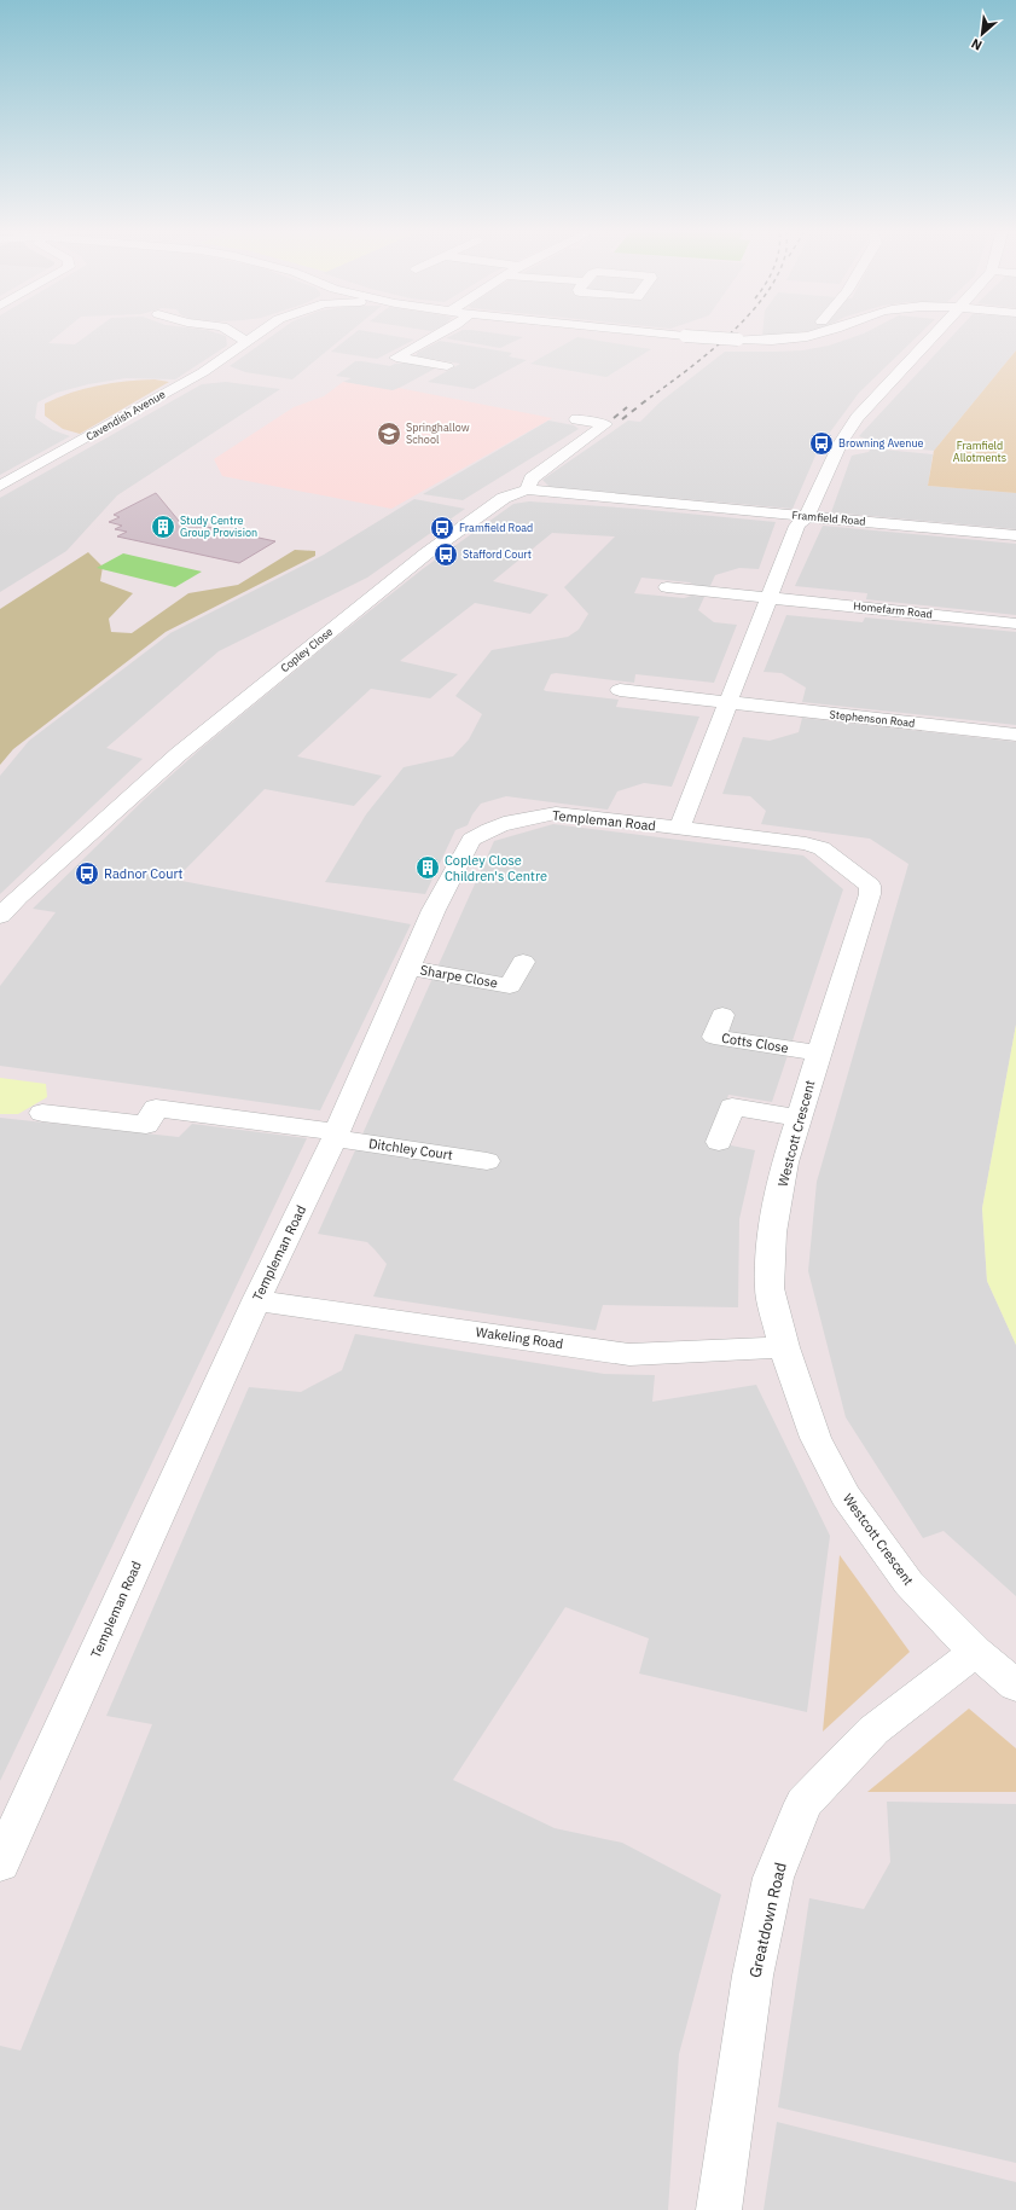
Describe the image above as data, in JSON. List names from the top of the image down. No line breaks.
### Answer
{"streets":{"street":["Cavendish Avenue","Framfield Road","Homefarm Road","Copley Close","Stephenson Road","Templeman Road","Sharpe Close","Cotts Close","Westcott Crescent","Ditchley Court","Wakeling Road","Greatdown Road"]},"crossings":[["Framfield Road","Copley Close"],["Templeman Road","Sharpe Close"],["Templeman Road","Westcott Crescent"],["Templeman Road","Ditchley Court"],["Templeman Road","Wakeling Road"],["Cotts Close","Westcott Crescent"],["Westcott Crescent","Wakeling Road"],["Westcott Crescent","Greatdown Road"]],"parks":["Framfield Allotments"],"places":{"school or university":["Springhallow School"],"bus stop":["Browning Avenue","Framfield Road","Stafford Court","Radnor Court"],"building":["Study Centre Group Provision","Copley Close Children's Centre"]},"north":"bottom left"}
